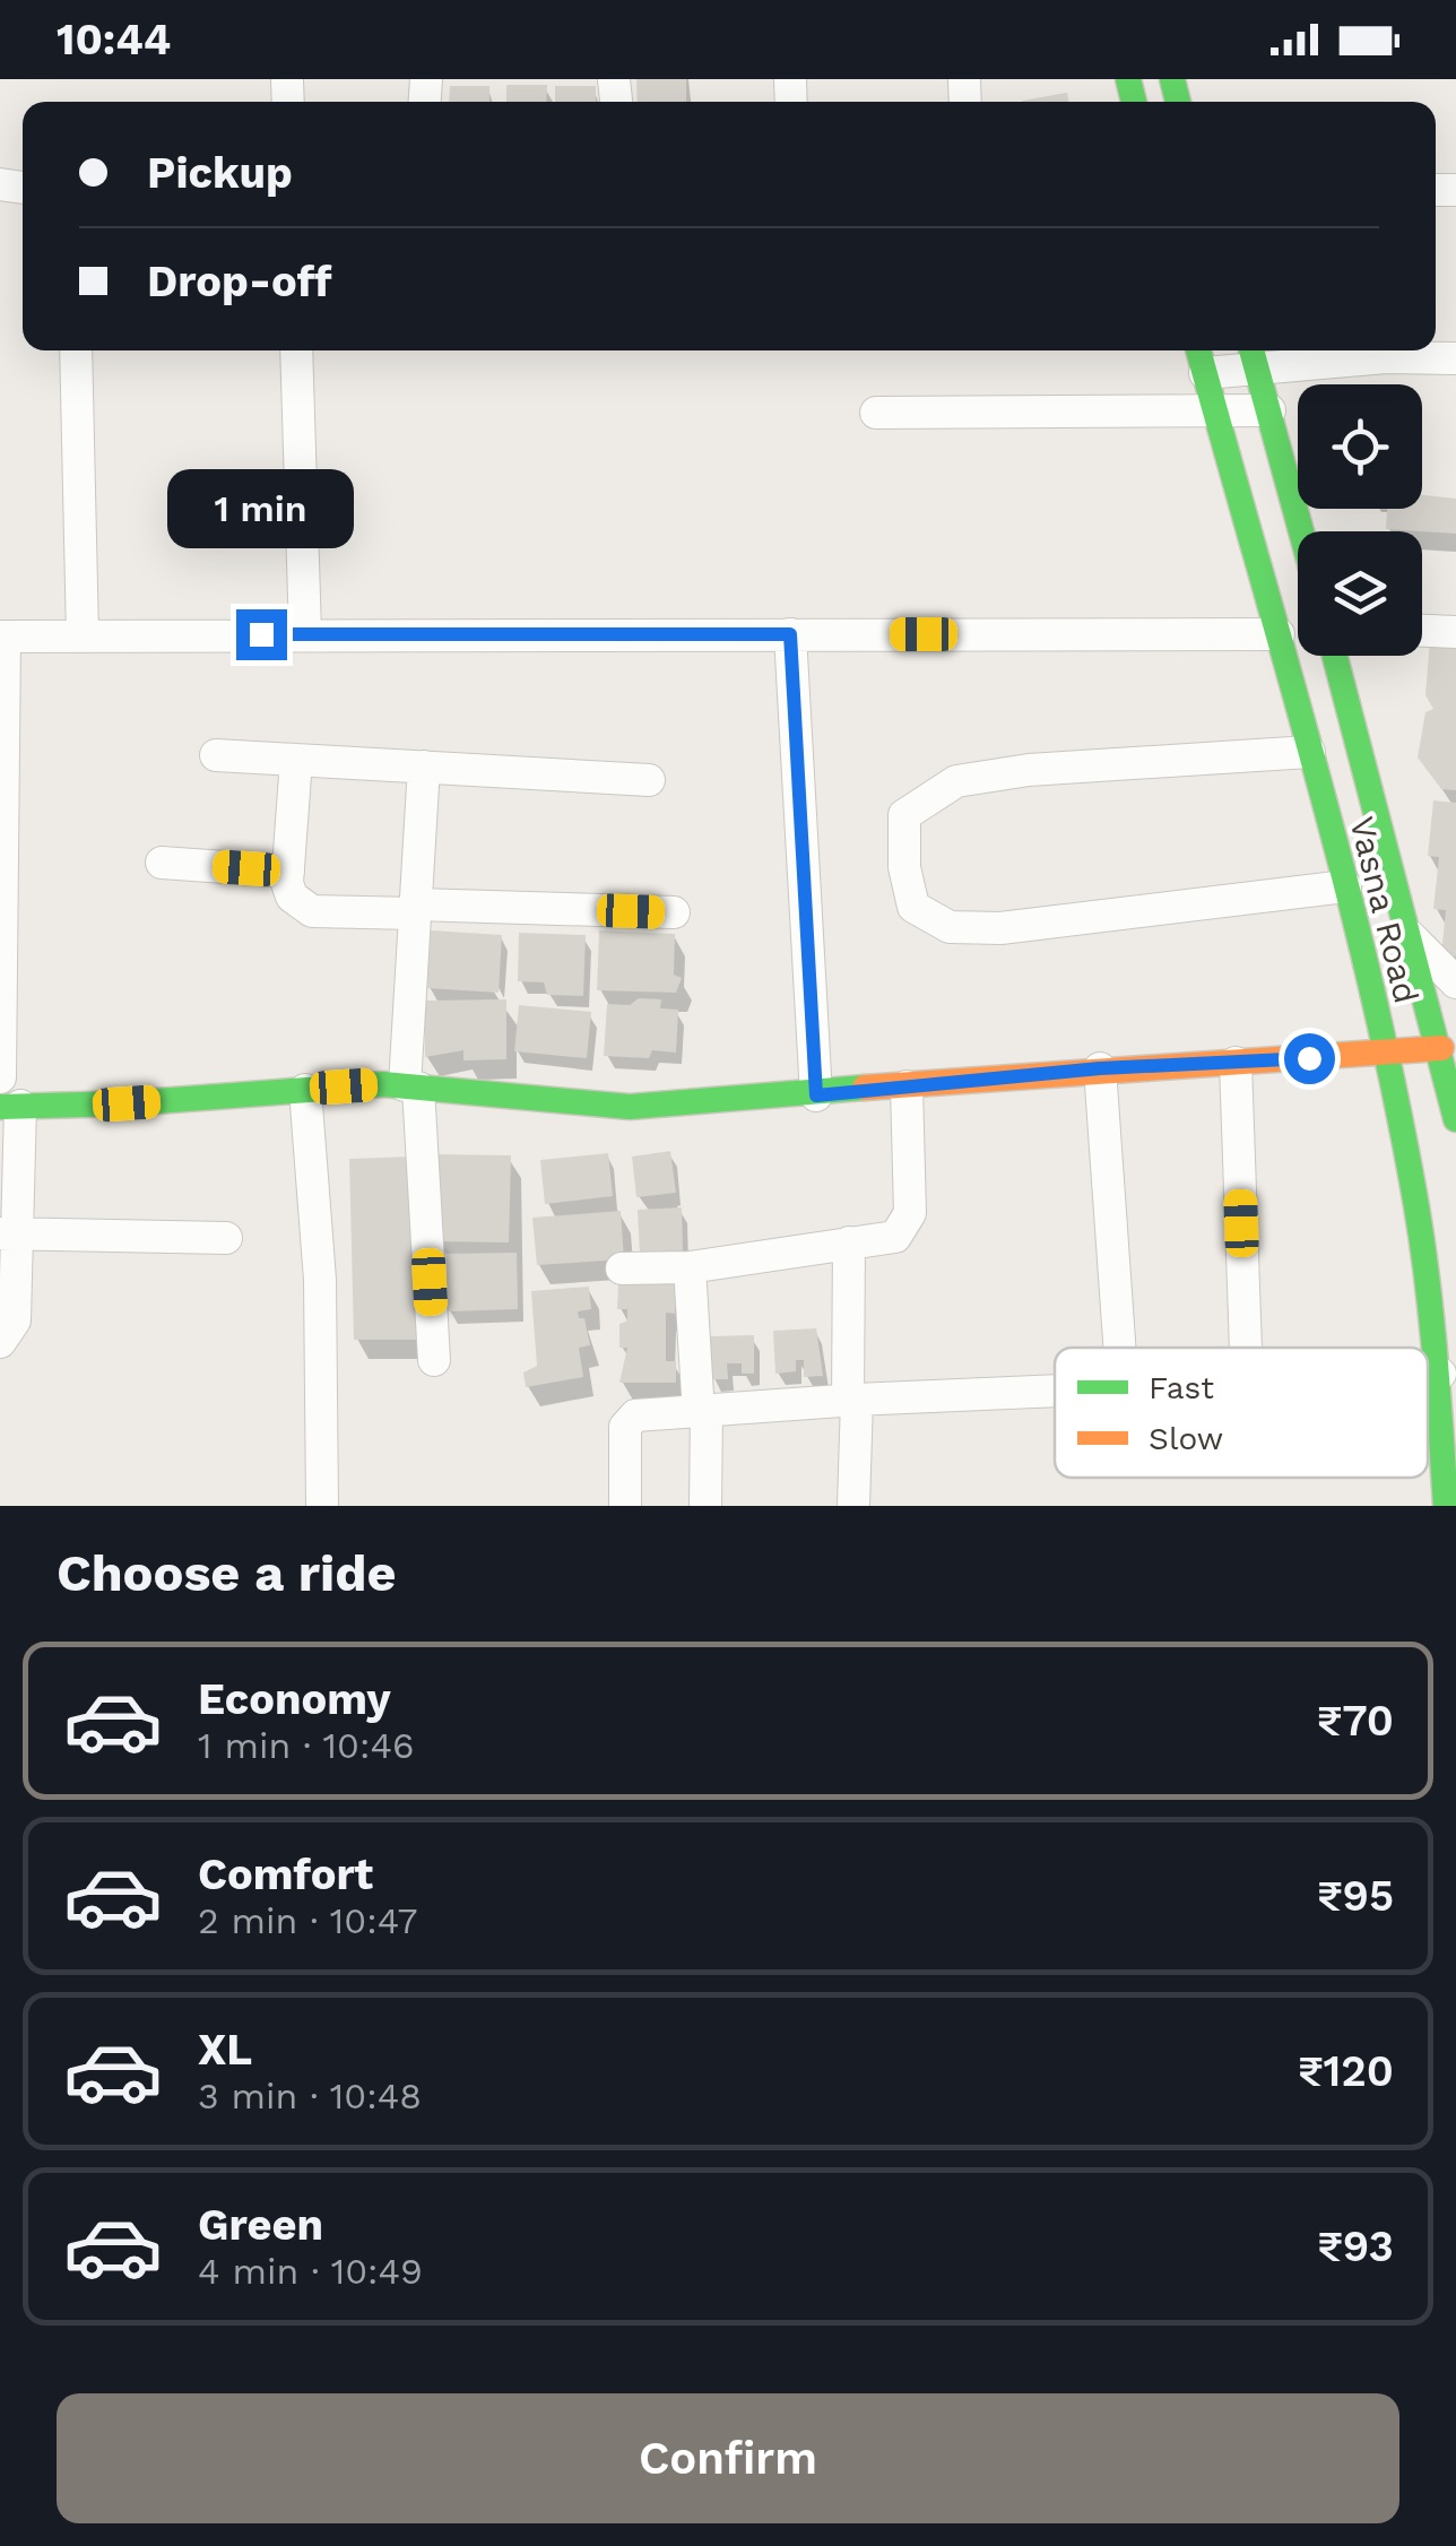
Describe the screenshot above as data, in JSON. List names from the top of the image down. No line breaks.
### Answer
{"streets":{"main road":["Vasna Road"]},"legend":["Fast","Slow"],"page":{"status":"10:44","banner":["Pickup","Drop-off"],"bubble":"1 min","heading":"Choose a ride","list":[{"name":"Economy","note":"1 min · 10:46","value":"₹70"},{"name":"Comfort","note":"2 min · 10:47","value":"₹95"},{"name":"XL","note":"3 min · 10:48","value":"₹120"},{"name":"Green","note":"4 min · 10:49","value":"₹93"}],"buttons":"Confirm"}}
